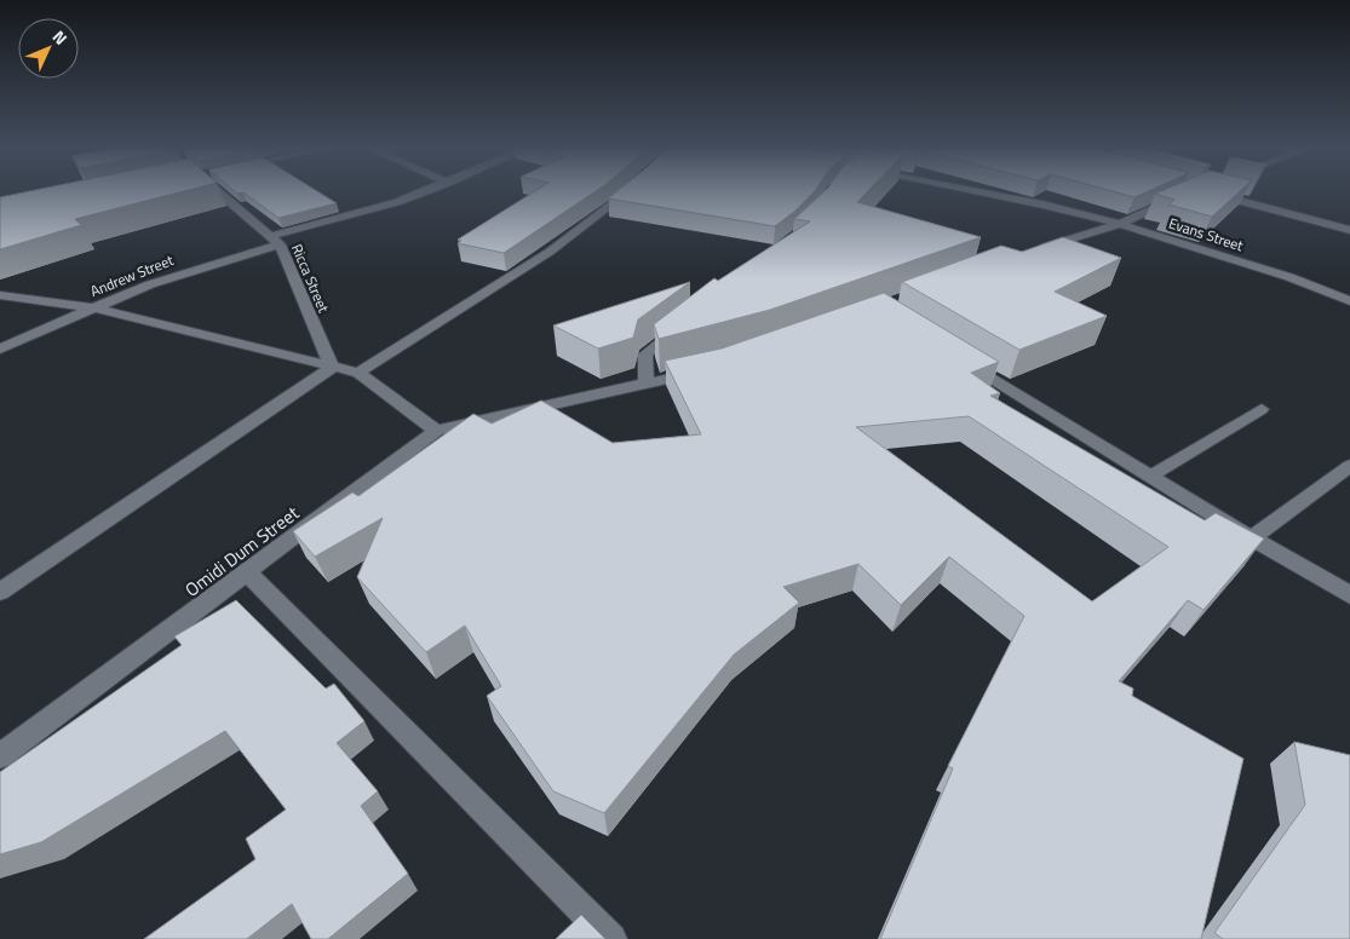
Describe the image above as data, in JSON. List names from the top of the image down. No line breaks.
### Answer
{"streets":{"street":["Evans Street","Andrew Street","Ricca Street","Omidi Dum Street"]},"crossings":[["Andrew Street","Ricca Street"]],"north":"top right"}
